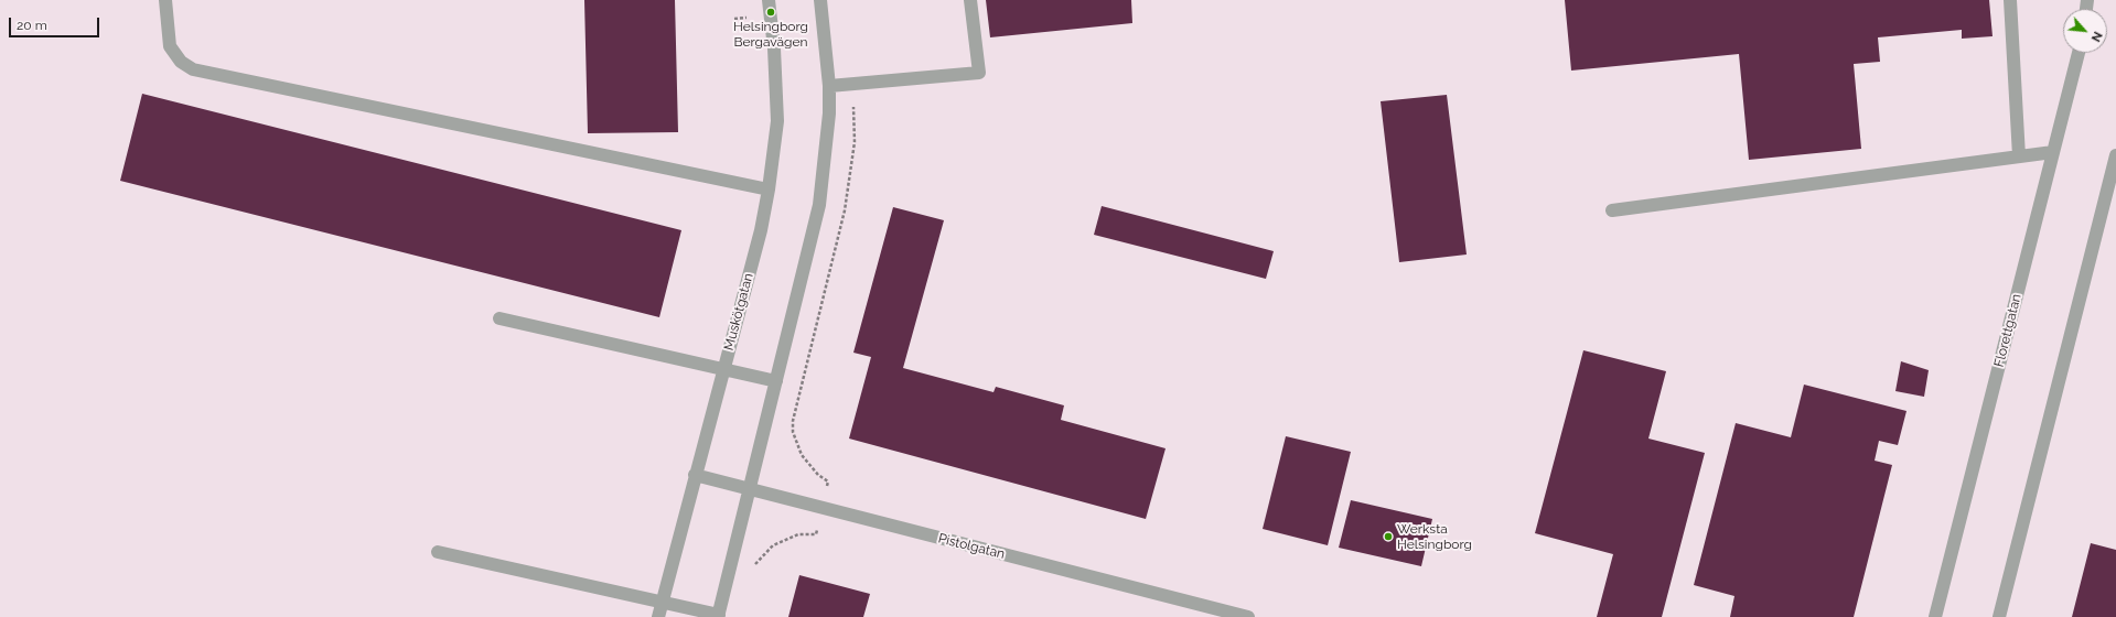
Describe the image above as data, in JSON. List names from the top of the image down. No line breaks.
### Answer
{"streets":{"street":["Muskötgatan","Florettgatan","Pistolgatan"]},"crossings":[["Muskötgatan","Pistolgatan"]],"places":["Helsingborg Bergavägen","Werksta Helsingborg"],"scale_bar":"20 m","north":"bottom right"}
